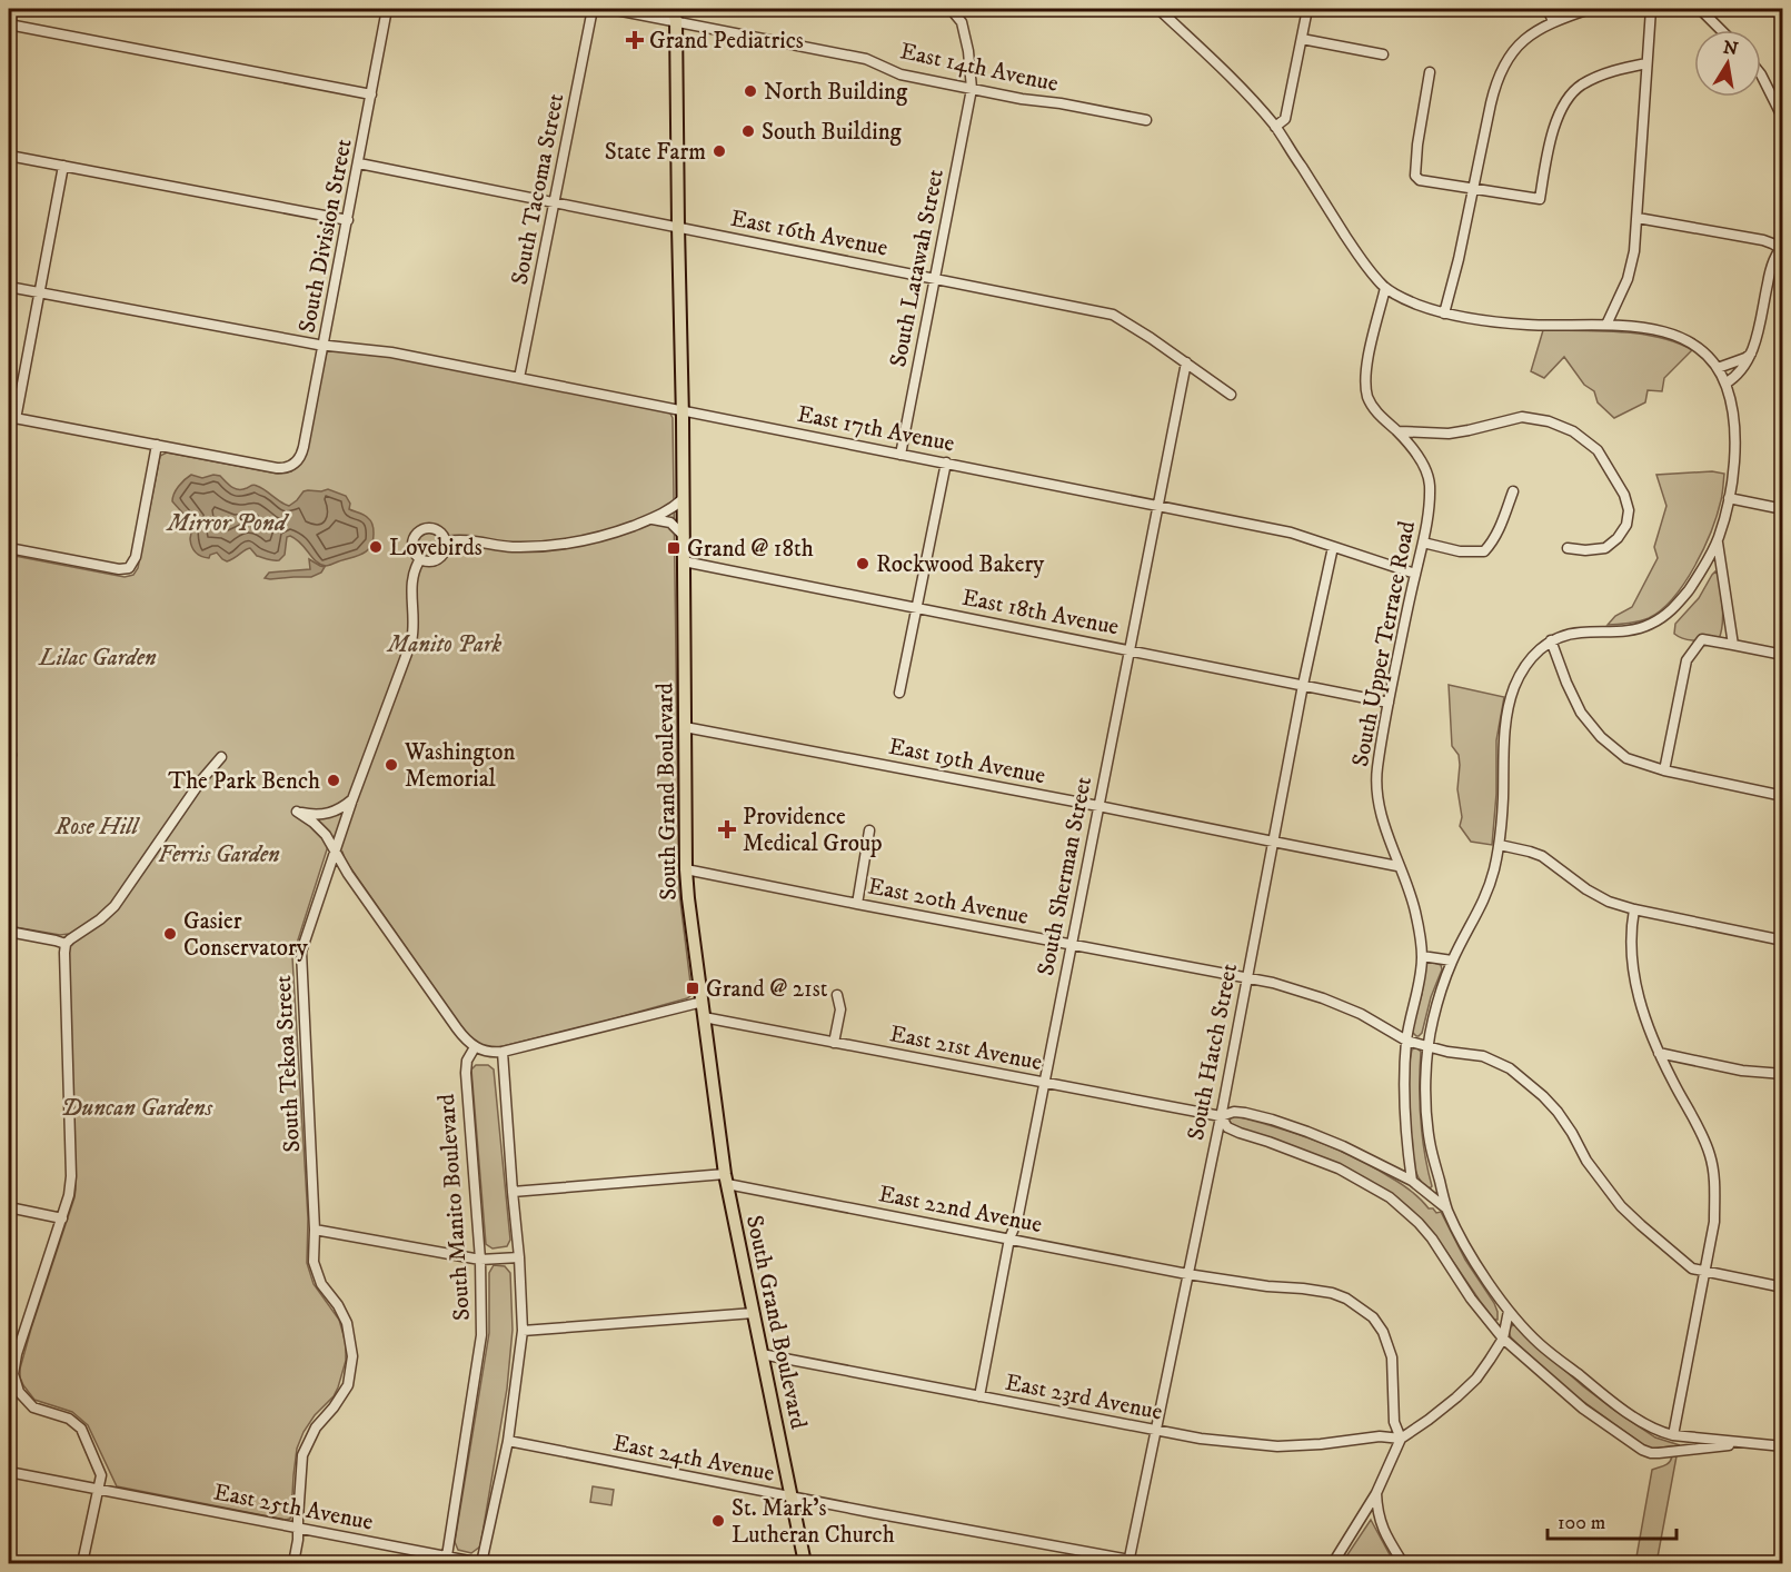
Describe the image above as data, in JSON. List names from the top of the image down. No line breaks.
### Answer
{"streets":{"main road":["South Grand Boulevard"],"street":["East 14th Avenue","South Tacoma Street","East 16th Avenue","South Division Street","South Latawah Street","East 17th Avenue","East 18th Avenue","South Upper Terrace Road","East 19th Avenue","South Sherman Street","East 20th Avenue","East 21st Avenue","South Hatch Street","South Tekoa Street","South Manito Boulevard","East 22nd Avenue","East 23rd Avenue","East 24th Avenue","East 25th Avenue"]},"crossings":[["East 14th Avenue","South Latawah Street"],["East 14th Avenue","South Grand Boulevard"],["South Tacoma Street","East 16th Avenue"],["South Tacoma Street","East 17th Avenue"],["East 16th Avenue","South Division Street"],["East 16th Avenue","South Latawah Street"],["East 16th Avenue","South Grand Boulevard"],["East 16th Avenue","South Sherman Street"],["South Division Street","East 17th Avenue"],["South Latawah Street","East 17th Avenue"],["East 17th Avenue","South Upper Terrace Road"],["East 17th Avenue","South Grand Boulevard"],["East 17th Avenue","South Sherman Street"],["East 17th Avenue","South Hatch Street"],["East 18th Avenue","South Upper Terrace Road"],["East 18th Avenue","South Grand Boulevard"],["East 18th Avenue","South Sherman Street"],["East 18th Avenue","South Hatch Street"],["South Upper Terrace Road","East 19th Avenue"],["South Upper Terrace Road","East 20th Avenue"],["East 19th Avenue","South Grand Boulevard"],["East 19th Avenue","South Sherman Street"],["East 19th Avenue","South Hatch Street"],["South Grand Boulevard","East 20th Avenue"],["South Grand Boulevard","East 21st Avenue"],["South Grand Boulevard","East 22nd Avenue"],["South Grand Boulevard","East 23rd Avenue"],["South Grand Boulevard","East 24th Avenue"],["South Sherman Street","East 20th Avenue"],["South Sherman Street","East 21st Avenue"],["South Sherman Street","East 22nd Avenue"],["South Sherman Street","East 23rd Avenue"],["East 20th Avenue","South Hatch Street"],["East 21st Avenue","South Hatch Street"],["South Hatch Street","East 22nd Avenue"],["South Hatch Street","East 23rd Avenue"],["South Hatch Street","East 24th Avenue"],["South Tekoa Street","East 25th Avenue"],["South Manito Boulevard","East 25th Avenue"],["East 22nd Avenue","East 23rd Avenue"]],"water":["Mirror Pond"],"parks":["Manito Park","Lilac Garden","Rose Hill","Ferris Garden","Duncan Gardens"],"places":{"health":["Grand Pediatrics","Providence Medical Group"],"other":["North Building","South Building","State Farm","Lovebirds","Rockwood Bakery","Washington Memorial","The Park Bench","Gasier Conservatory","St. Mark's Lutheran Church"],"transit":["Grand @ 18th","Grand @ 21st"]},"scale_bar":"100 m","north":"top"}
